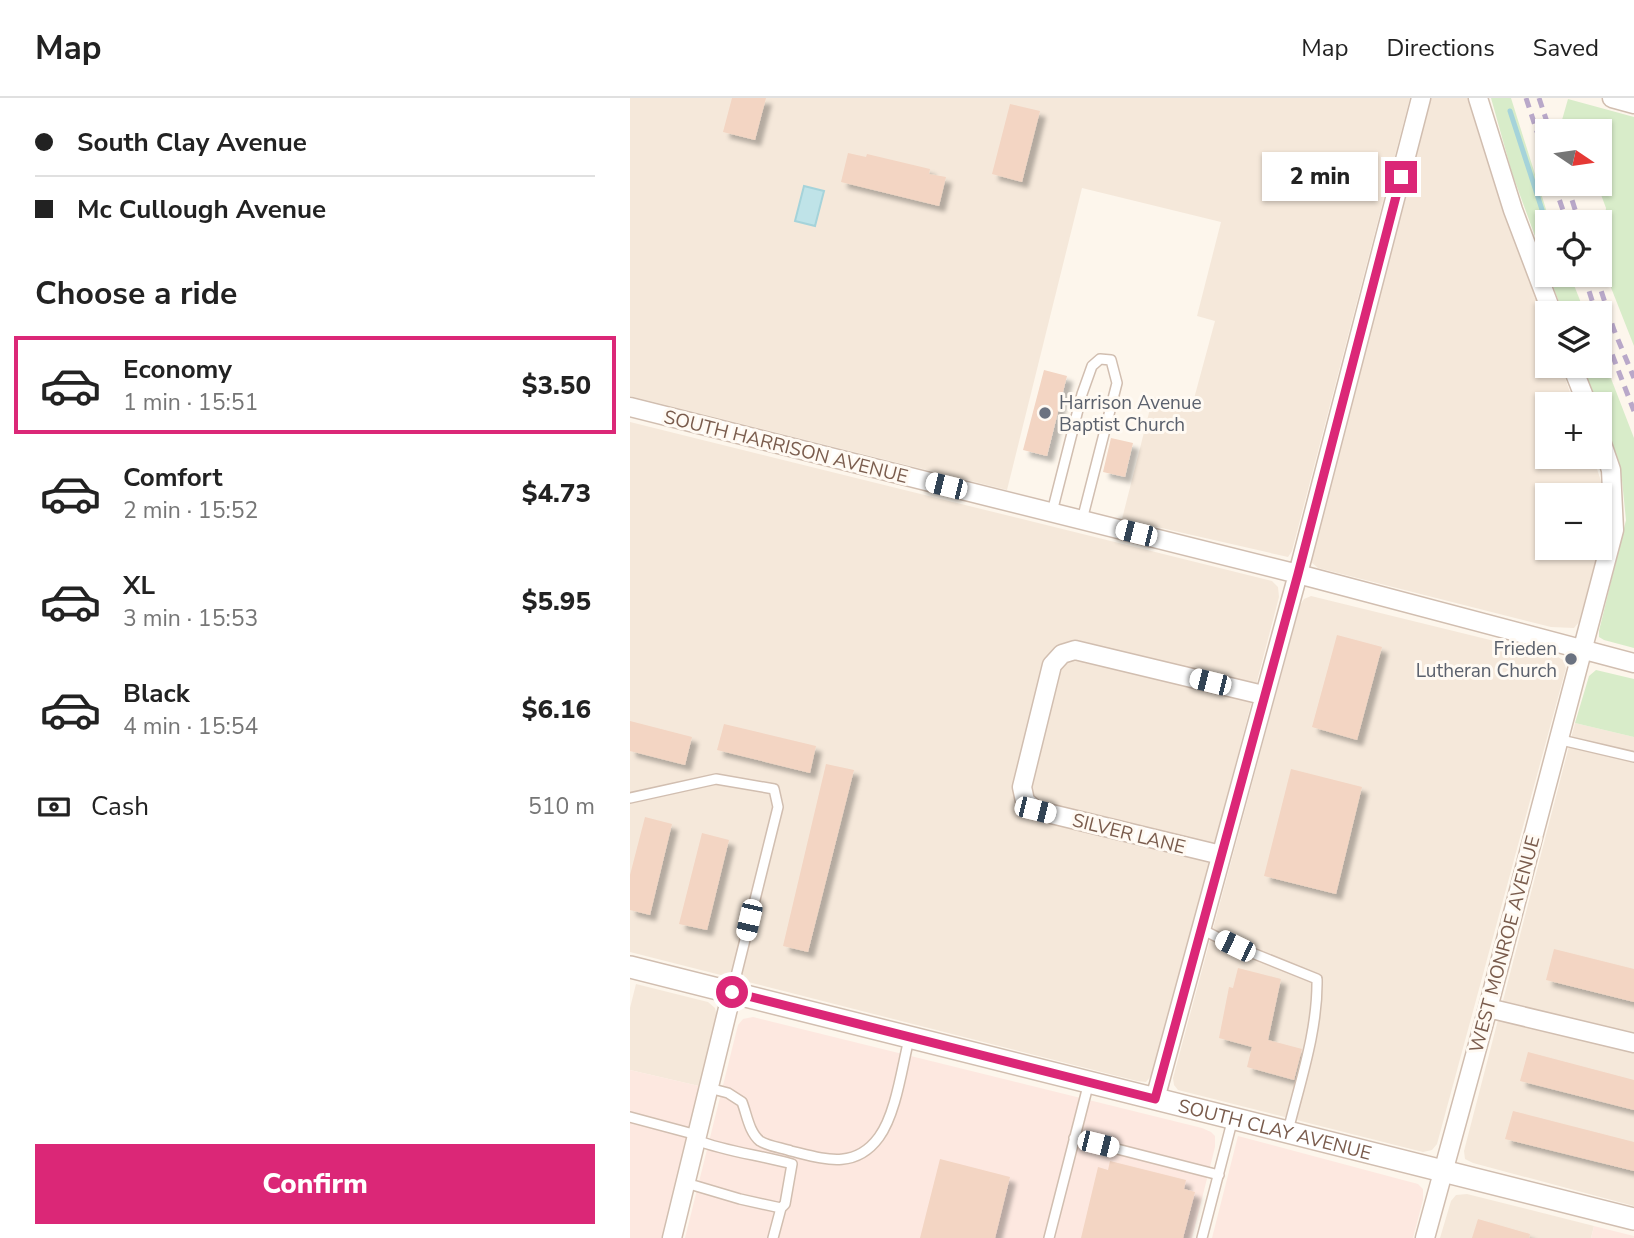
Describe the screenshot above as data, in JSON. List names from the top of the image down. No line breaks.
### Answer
{"streets":{"street":["SOUTH HARRISON AVENUE","SILVER LANE","WEST MONROE AVENUE","SOUTH CLAY AVENUE"]},"crossings":[["SOUTH HARRISON AVENUE","WEST MONROE AVENUE"],["WEST MONROE AVENUE","SOUTH CLAY AVENUE"]],"places":["Harrison Avenue Baptist Church","Frieden Lutheran Church"],"north":"right","page":{"header":"Map","nav":["Map","Directions","Saved"],"banner":["South Clay Avenue","Mc Cullough Avenue"],"map_buttons":["+","−"],"bubble":"2 min","heading":"Choose a ride","list":[{"name":"Economy","note":"1 min · 15:51","value":"$3.50"},{"name":"Comfort","note":"2 min · 15:52","value":"$4.73"},{"name":"XL","note":"3 min · 15:53","value":"$5.95"},{"name":"Black","note":"4 min · 15:54","value":"$6.16"}],"pay":["Cash","510 m"],"buttons":"Confirm"}}
